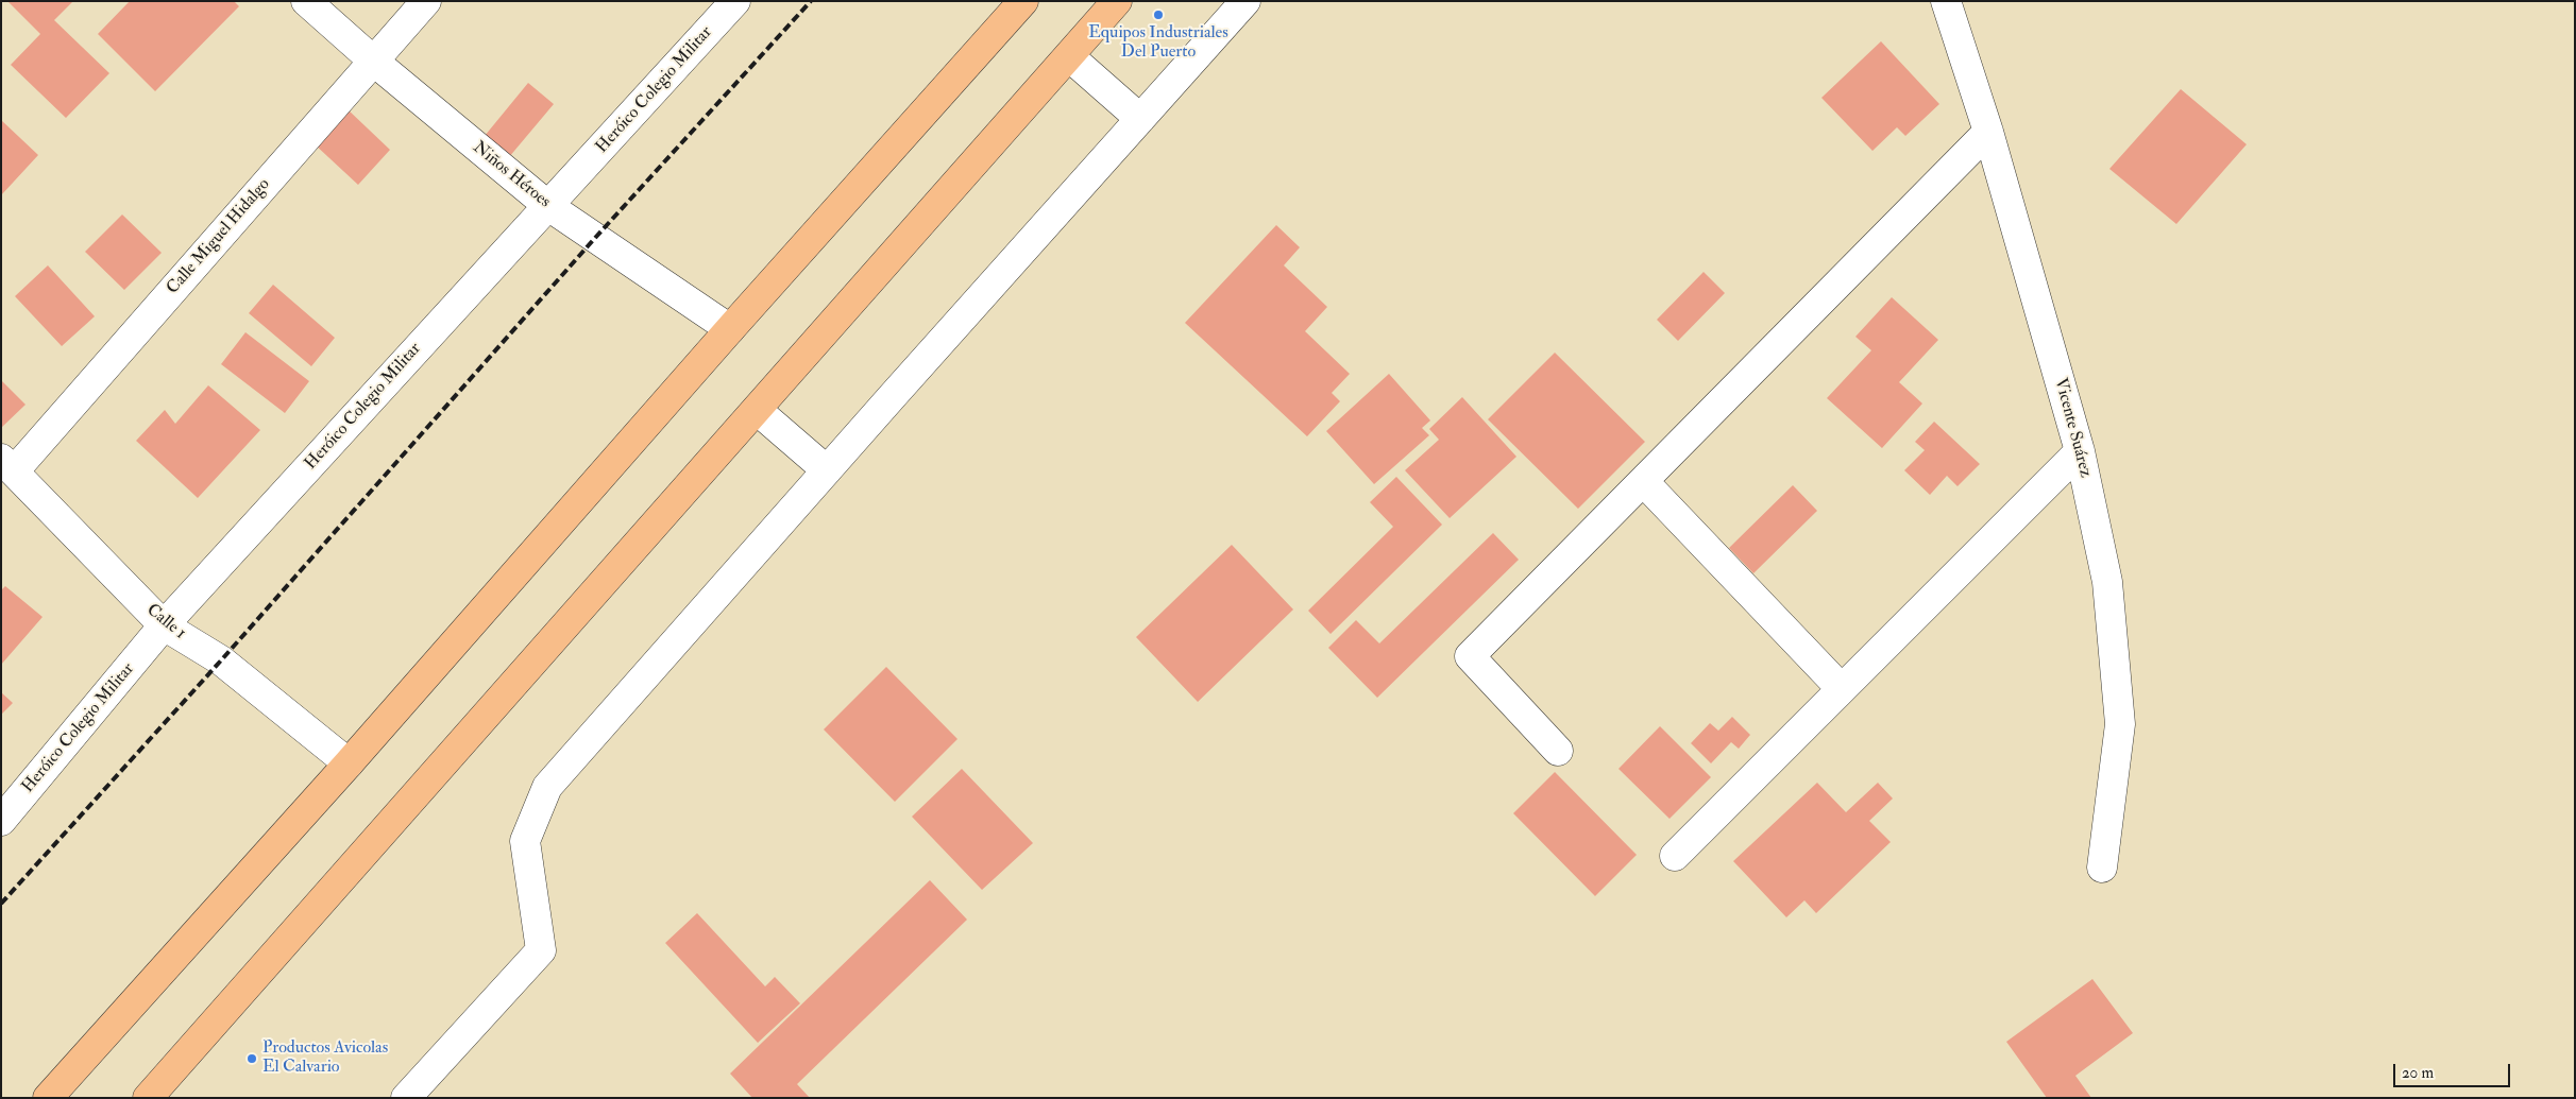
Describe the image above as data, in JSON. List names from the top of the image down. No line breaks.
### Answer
{"streets":{"street":["Heróico Colegio Militar","Niños Héroes","Calle Miguel Hidalgo","Vicente Suárez","Calle 1"]},"crossings":[["Heróico Colegio Militar","Niños Héroes"],["Heróico Colegio Militar","Calle 1"],["Niños Héroes","Calle Miguel Hidalgo"],["Calle Miguel Hidalgo","Calle 1"]],"places":["Equipos Industriales Del Puerto","Productos Avicolas El Calvario"],"scale_bar":"20 m"}
